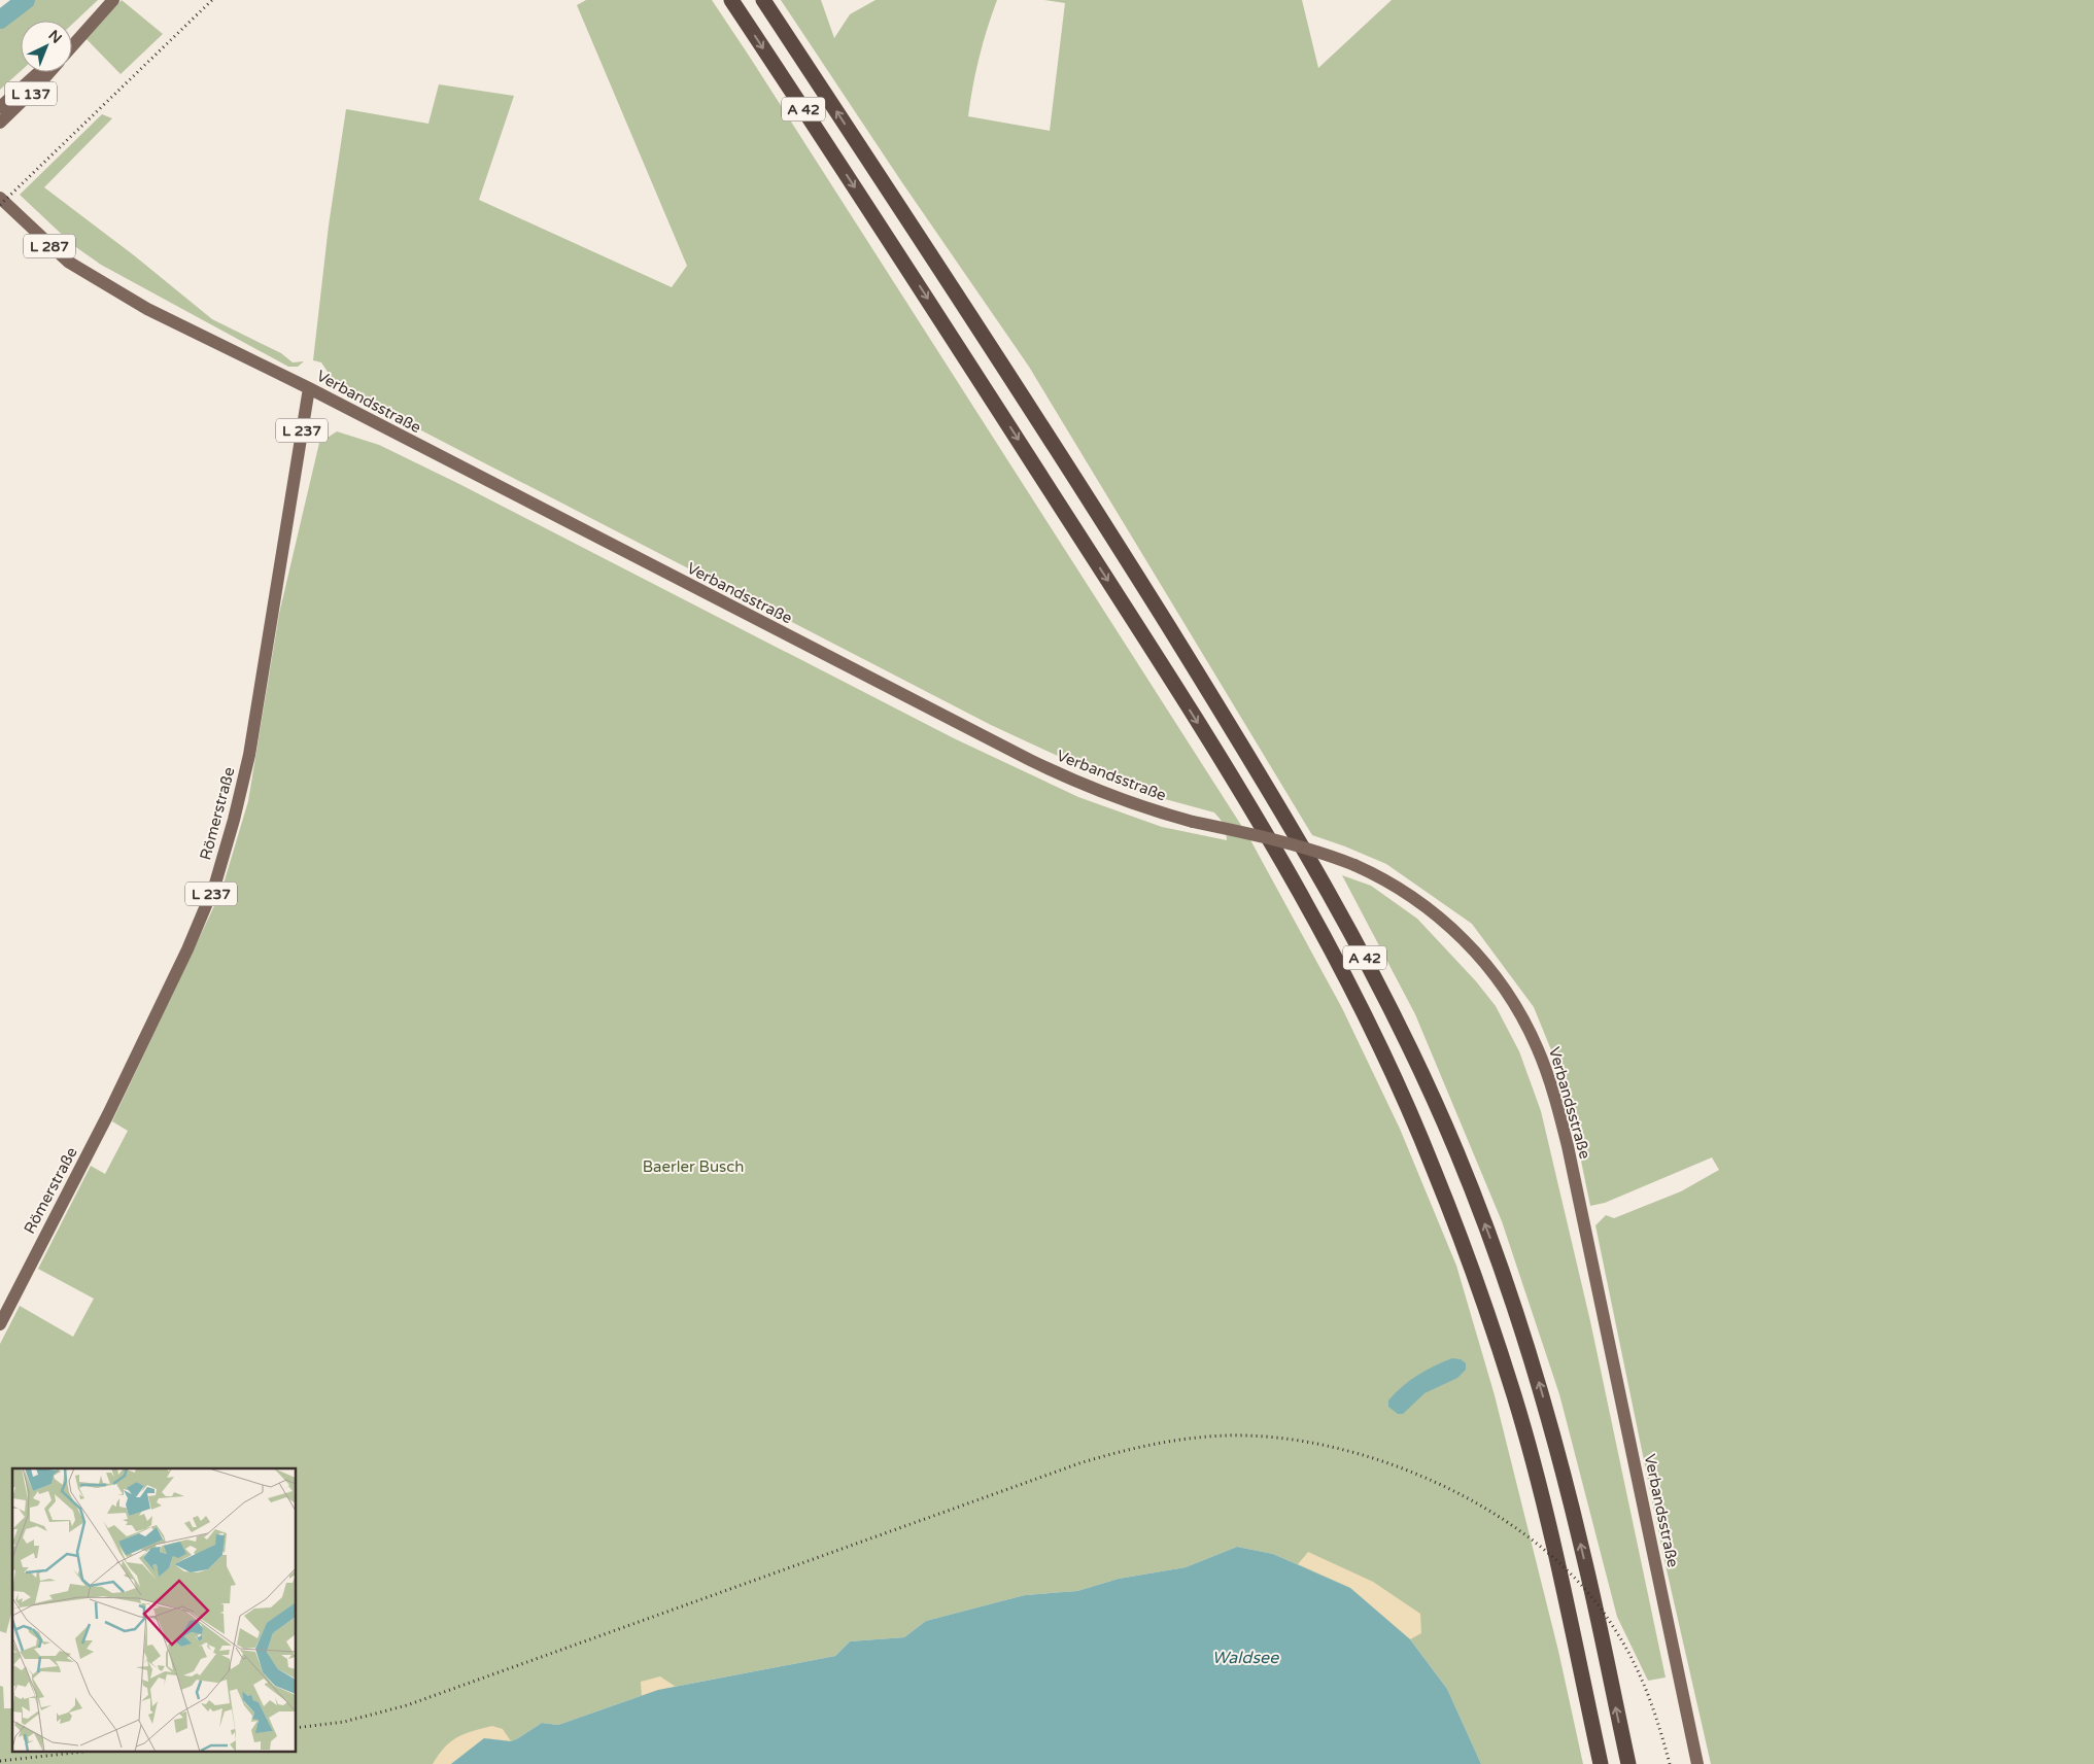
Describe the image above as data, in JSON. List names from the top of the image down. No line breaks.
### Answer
{"streets":{"highway":["A 42"],"main road":["L 137","L 287","Verbandsstraße","L 237","Römerstraße"]},"crossings":[["Verbandsstraße","Römerstraße"]],"water":["Waldsee"],"parks":["Baerler Busch"],"north":"top right"}
